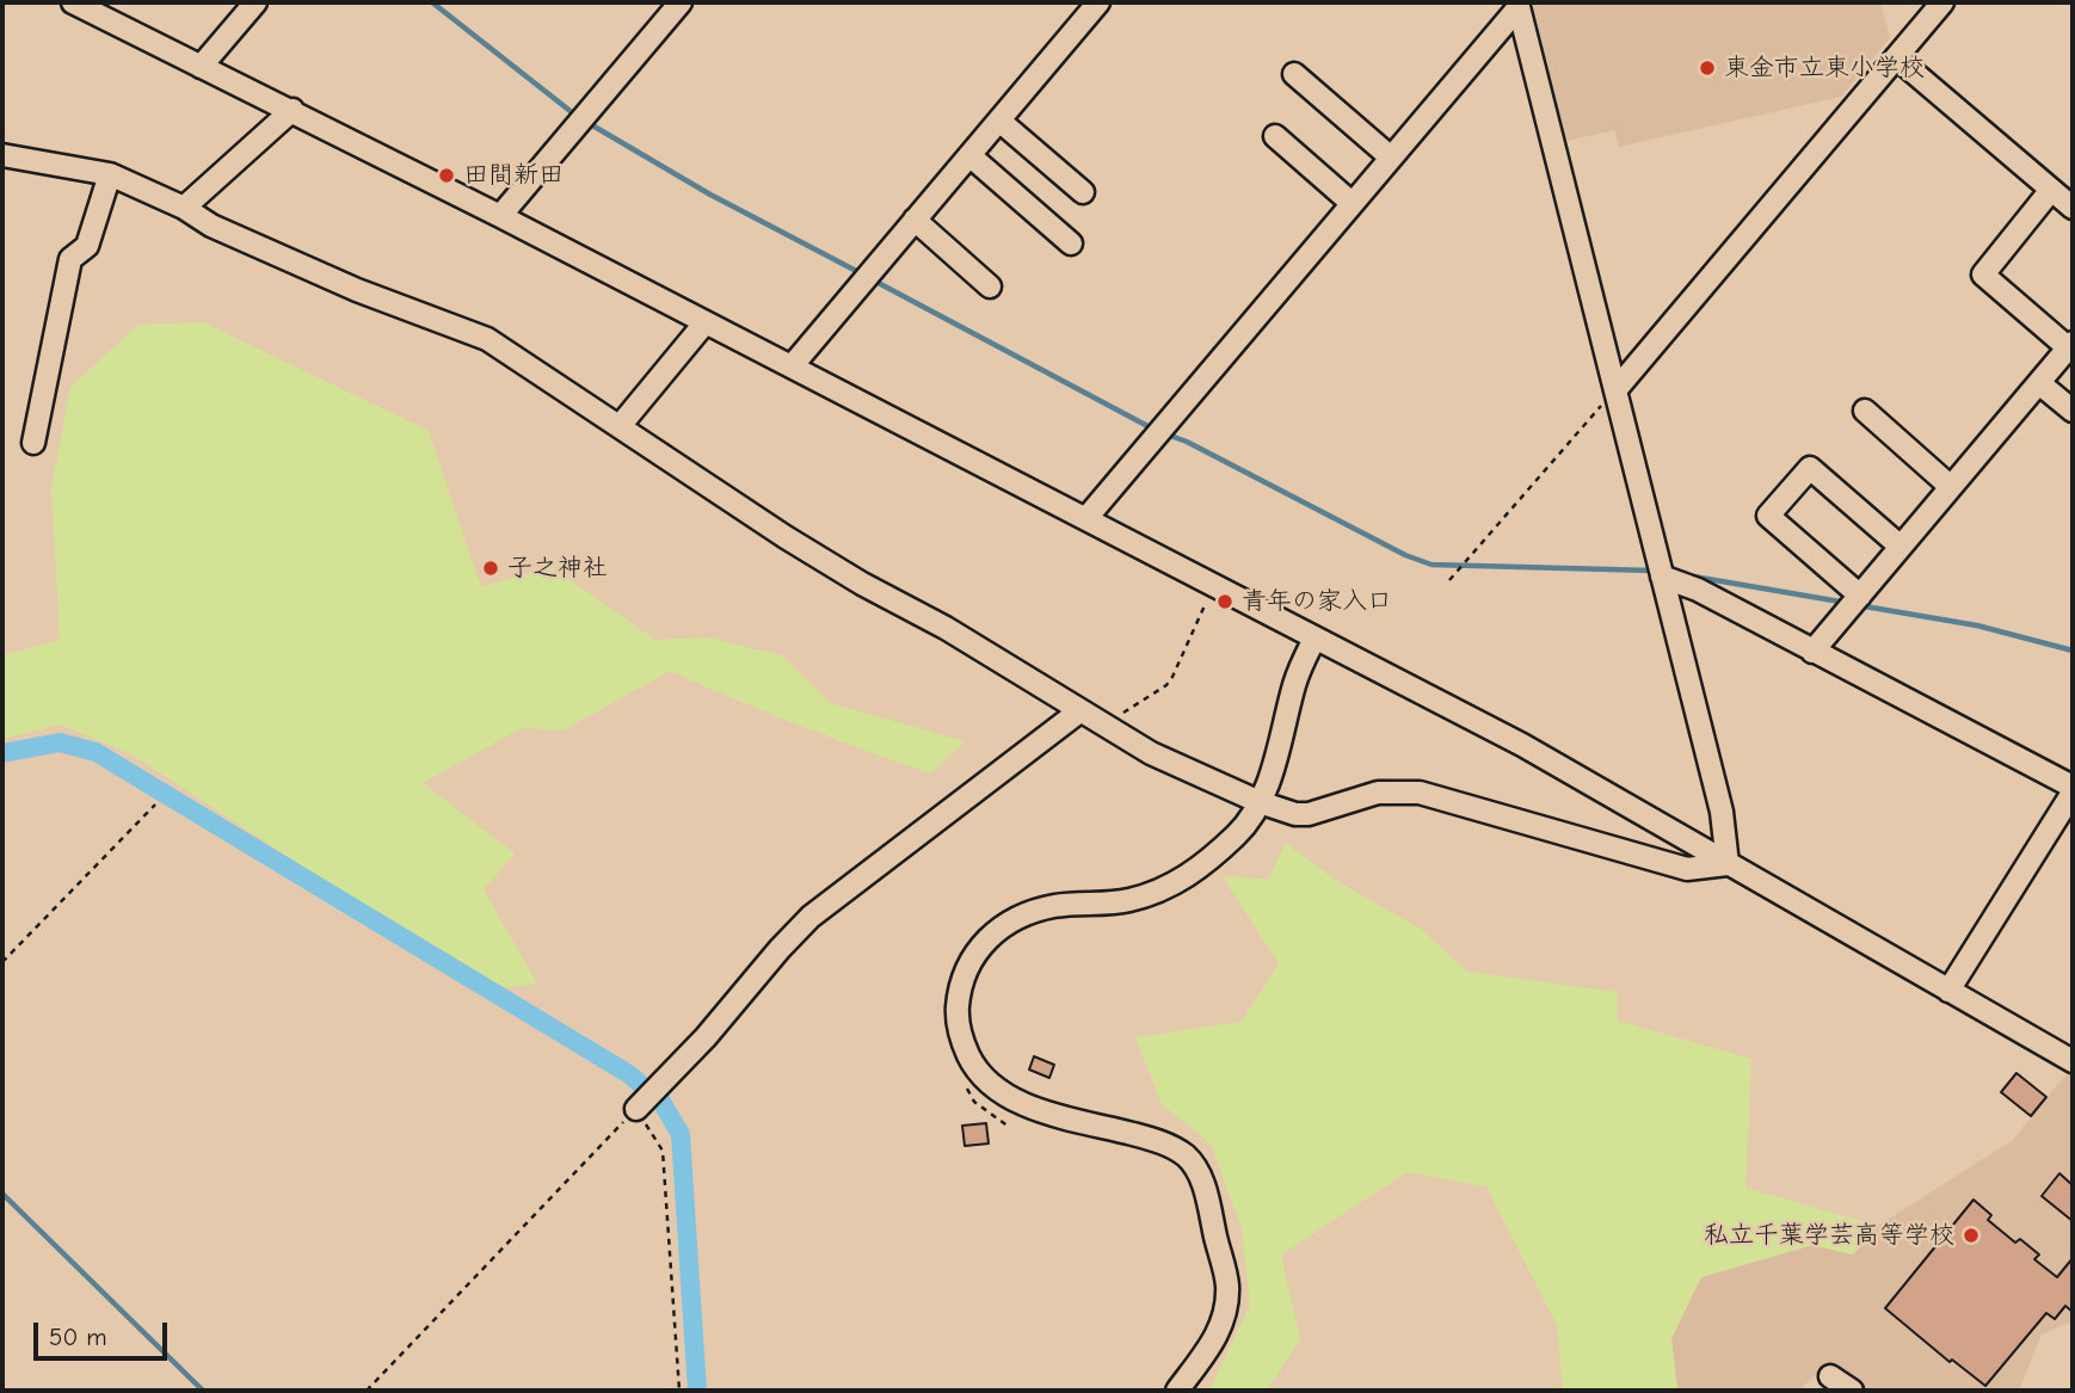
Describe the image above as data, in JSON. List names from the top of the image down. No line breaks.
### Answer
{"places":["東金市立東小学校","田間新田","子之神社","青年の家入口","私立千葉学芸高等学校"],"scale_bar":"50 m"}
